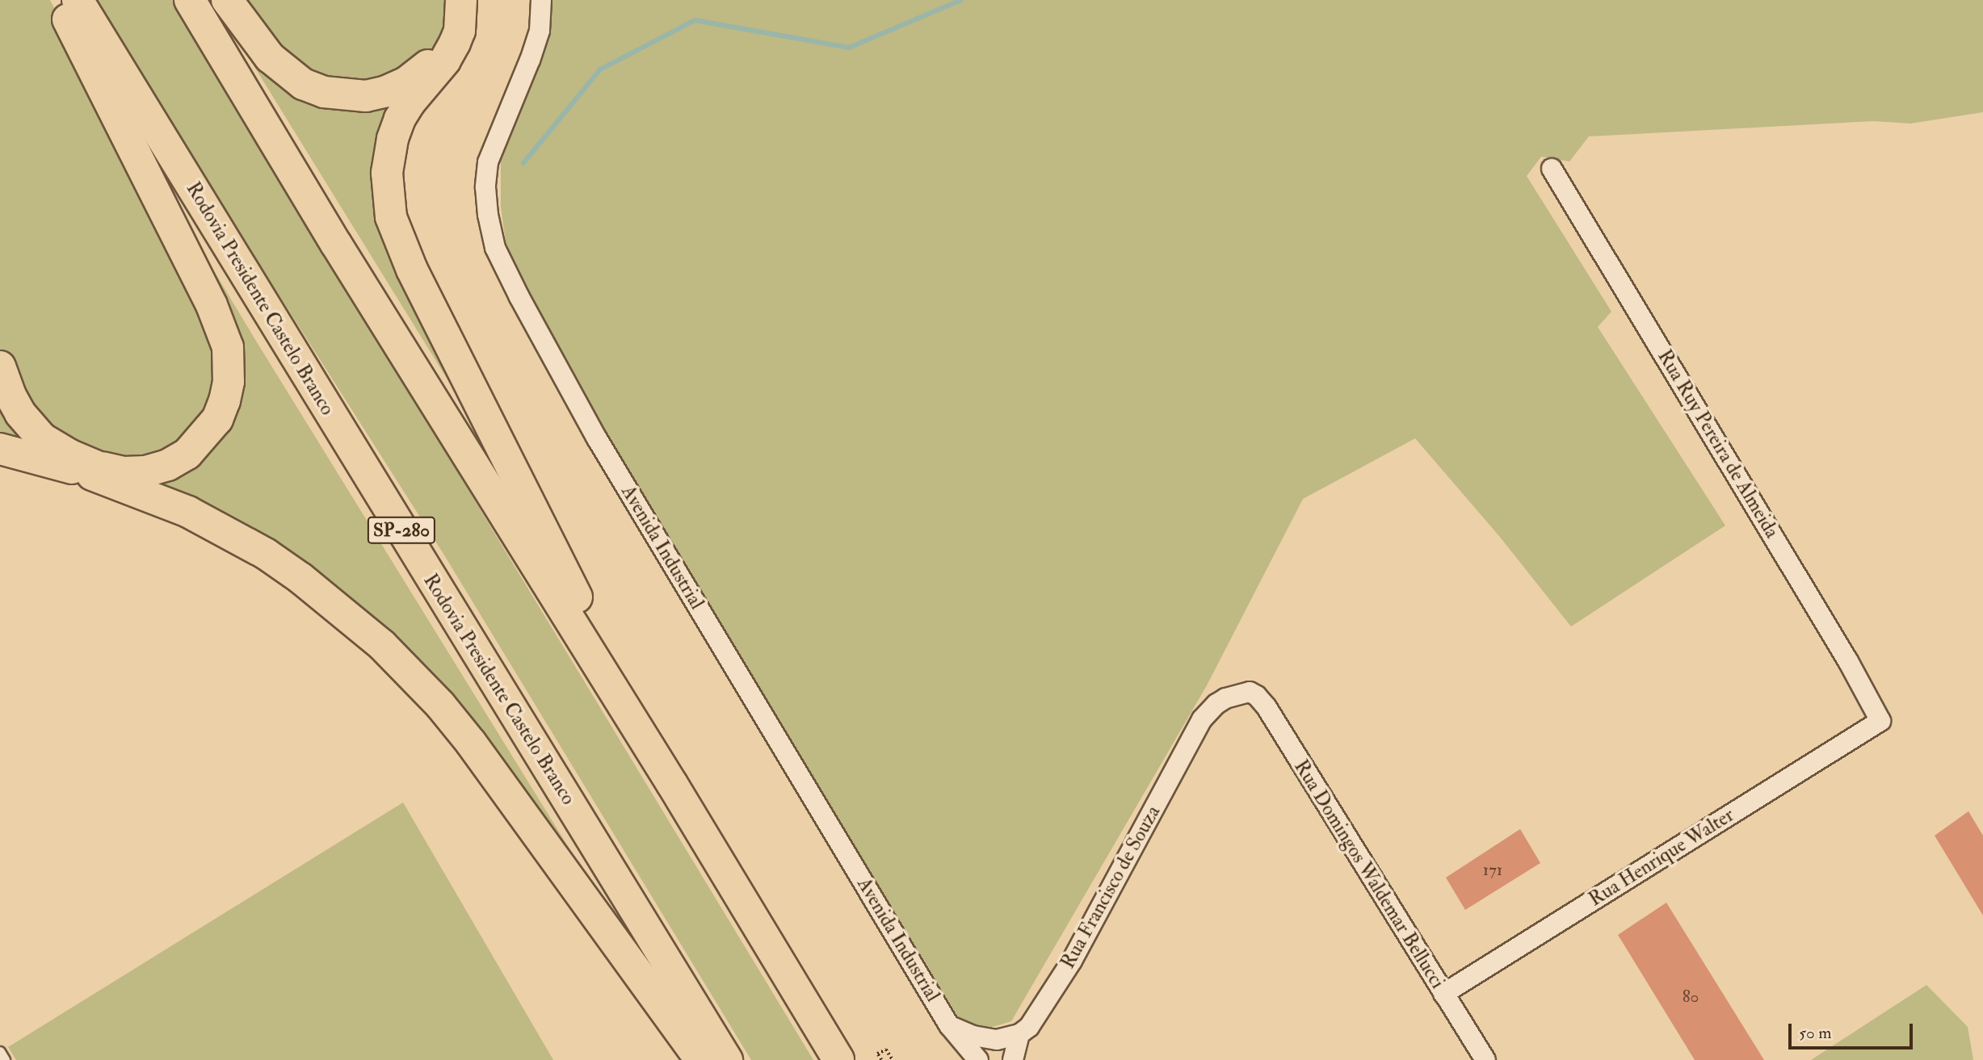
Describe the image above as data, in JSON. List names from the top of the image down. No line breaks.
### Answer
{"streets":{"main road":["Rodovia Presidente Castelo Branco","SP-280"],"street":["Rua Ruy Pereira de Almeida","Avenida Industrial","Rua Henrique Walter","Rua Domingos Waldemar Bellucci","Rua Francisco de Souza"]},"crossings":[["Rua Ruy Pereira de Almeida","Rua Henrique Walter"],["Rua Henrique Walter","Rua Domingos Waldemar Bellucci"],["Rua Domingos Waldemar Bellucci","Rua Francisco de Souza"]],"house_numbers":["171","80"],"scale_bar":"50 m"}
